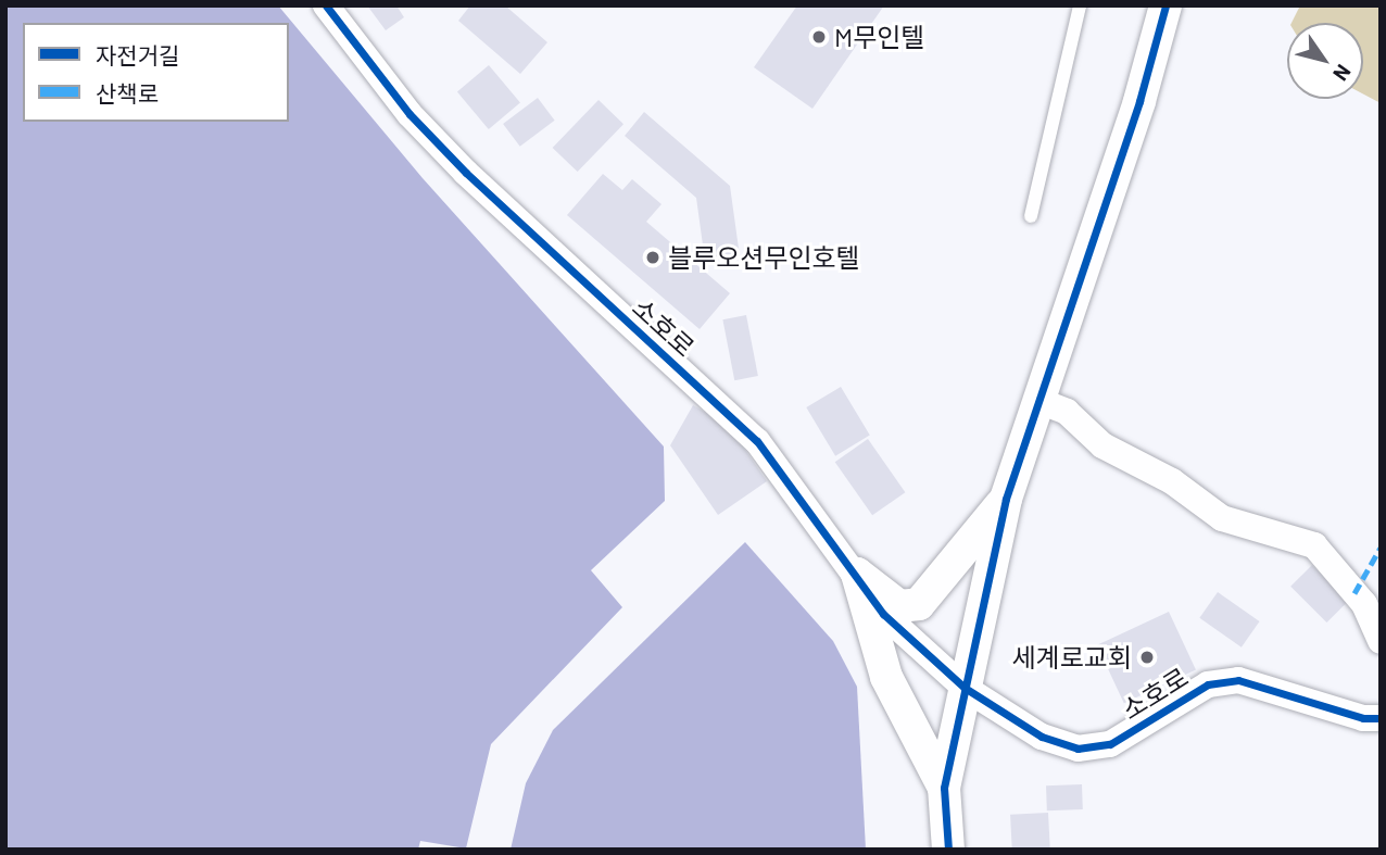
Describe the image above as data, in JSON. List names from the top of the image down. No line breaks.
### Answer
{"streets":{"street":["소호로"]},"places":["M무인텔","블루오션무인호텔","세계로교회"],"legend":["자전거길","산책로"],"north":"bottom right"}
